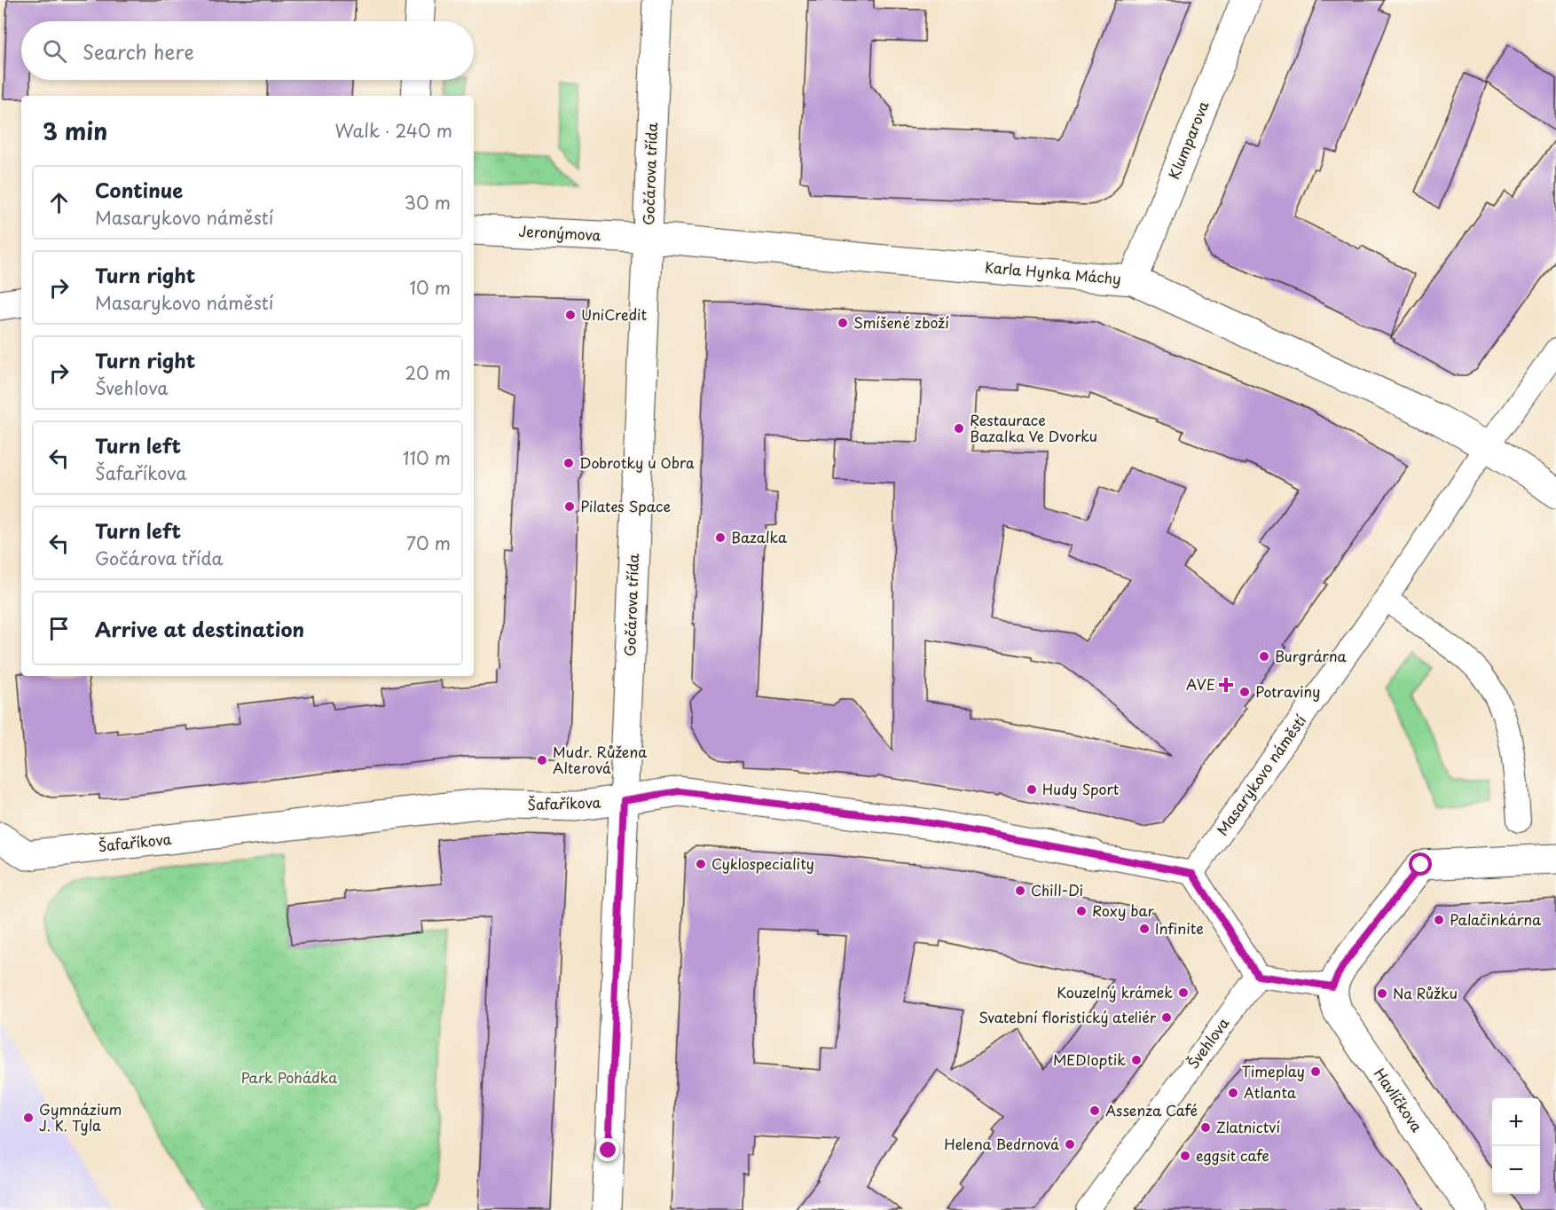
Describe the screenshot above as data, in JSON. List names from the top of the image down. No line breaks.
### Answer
{"streets":{"street":["Klumparova","Gočárova třída","Jeronýmova","Karla Hynka Máchy","Masarykovo náměstí","Šafaříkova","Švehlova","Havlíčkova"]},"crossings":[["Klumparova","Karla Hynka Máchy"],["Gočárova třída","Jeronýmova"],["Gočárova třída","Karla Hynka Máchy"],["Gočárova třída","Šafaříkova"],["Jeronýmova","Karla Hynka Máchy"],["Karla Hynka Máchy","Masarykovo náměstí"],["Masarykovo náměstí","Šafaříkova"]],"parks":["Park Pohádka"],"places":{"other":["UniCredit","Smíšené zboží","Restaurace Bazalka Ve Dvorku","Dobrotky u Obra","Pilates Space","Bazalka","Burgrárna","Potraviny","Mudr. Růžena Alterová","Hudy Sport","Cyklospeciality","Chill-Di","Roxy bar","Palačinkárna","Infinite","Kouzelný krámek","Na Růžku","Svatební floristický ateliér","MEDIoptik","Timeplay","Atlanta","Assenza Café","Gymnázium J. K. Tyla","Zlatnictví","Helena Bedrnová","eggsit cafe"],"health":["AVE"]},"page":{"search":"Search here","heading":["3 min","Walk · 240 m"],"list":[["Continue","Masarykovo náměstí","30 m"],["Turn right","Masarykovo náměstí","10 m"],["Turn right","Švehlova","20 m"],["Turn left","Šafaříkova","110 m"],["Turn left","Gočárova třída","70 m"],"Arrive at destination"],"map_buttons":["+","−"]}}
